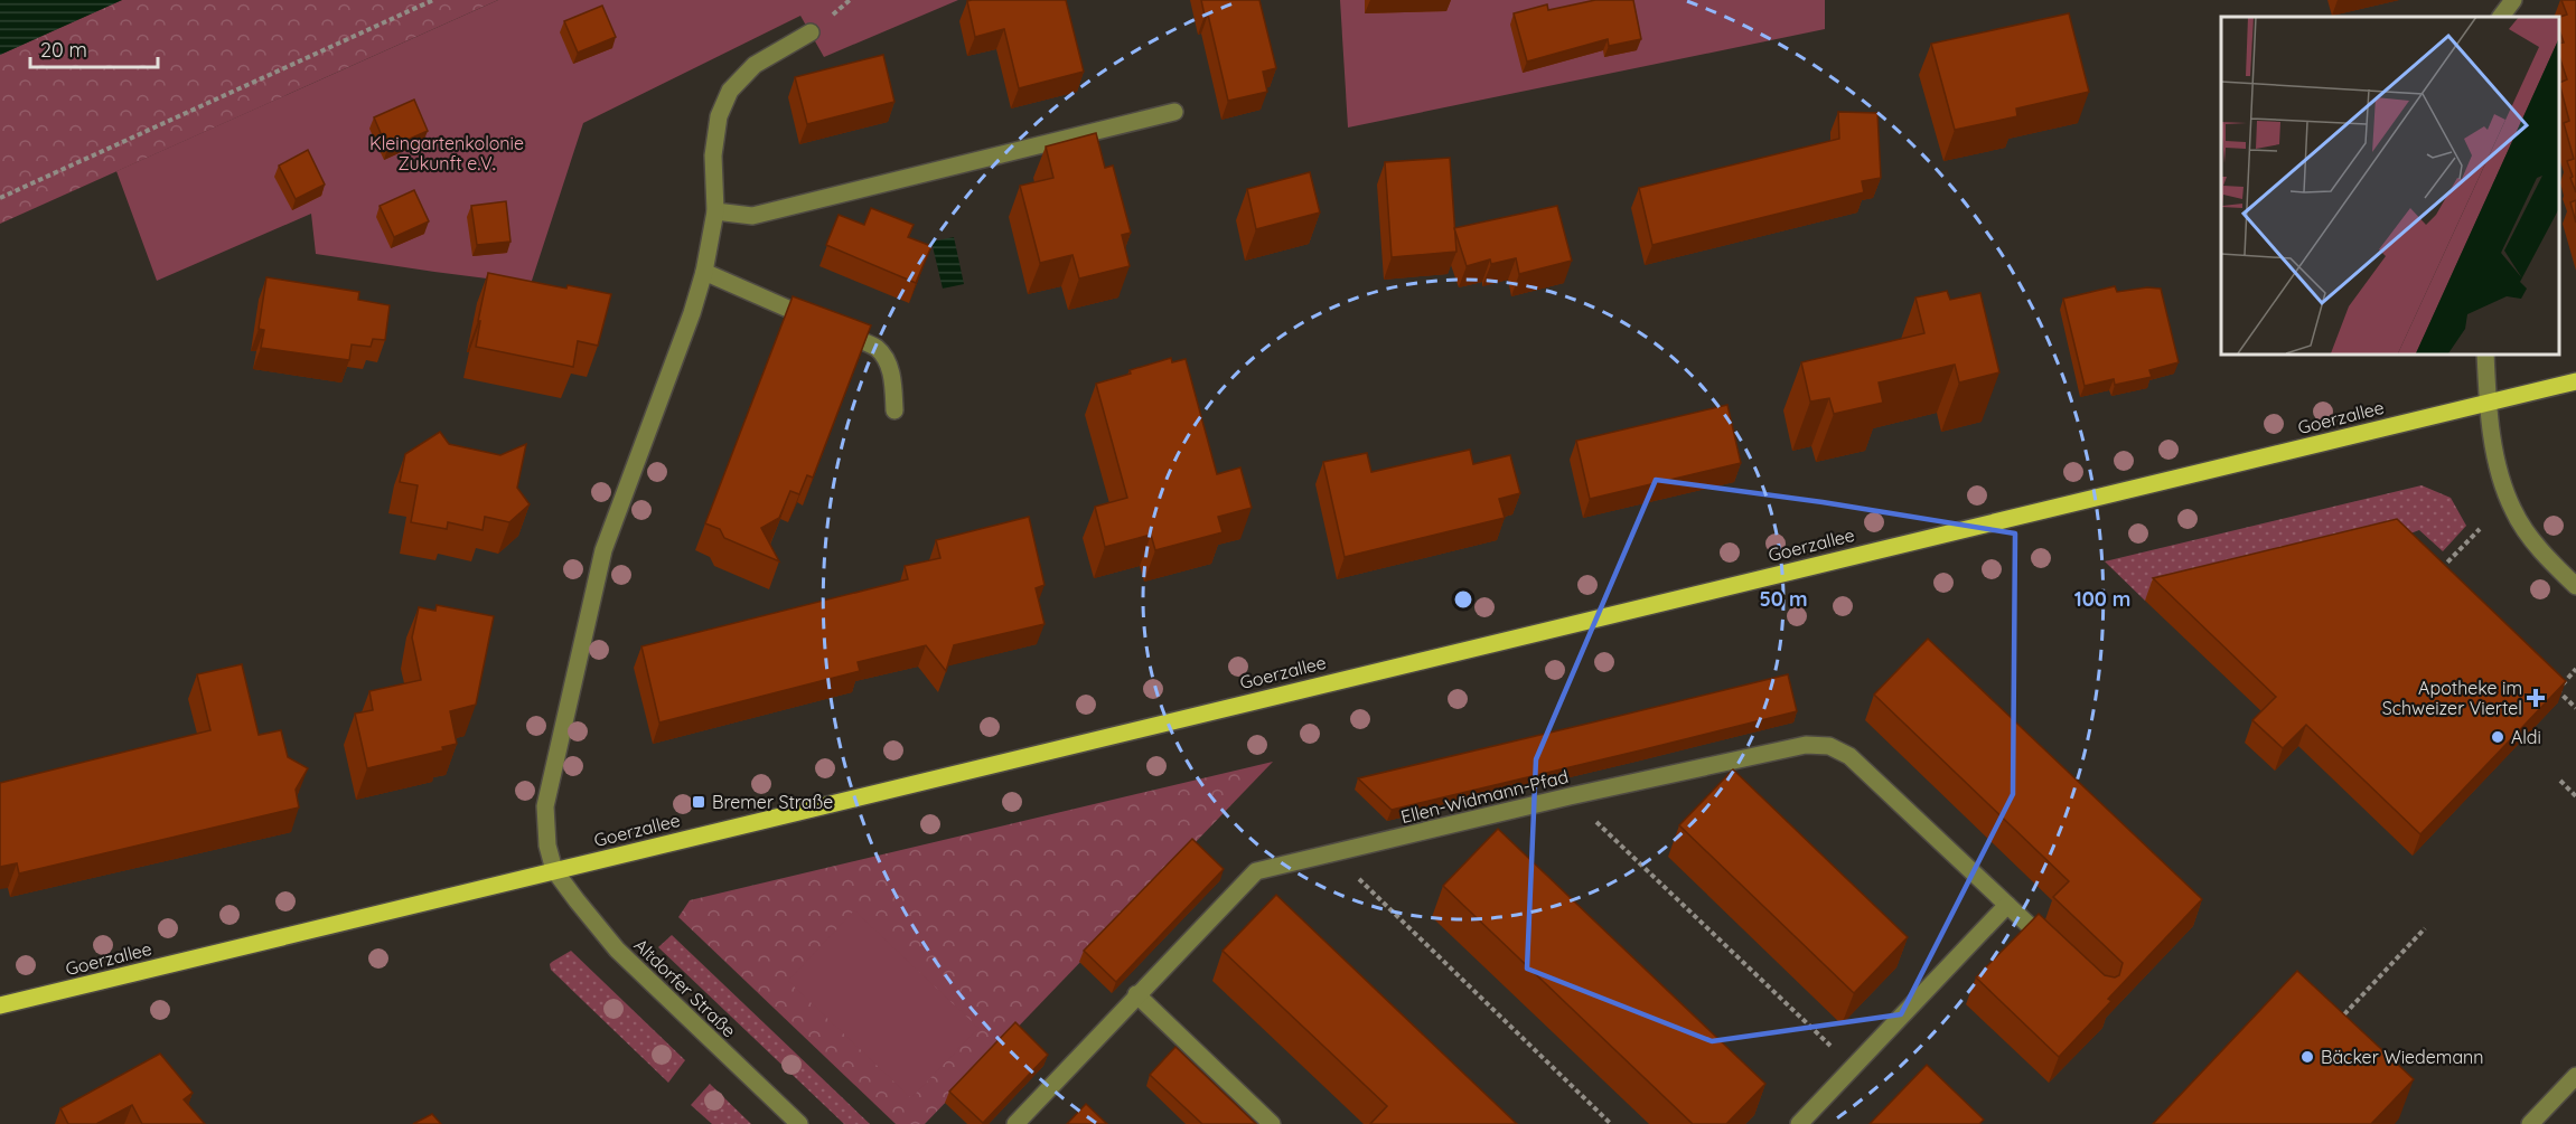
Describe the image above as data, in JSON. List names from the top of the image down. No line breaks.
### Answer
{"streets":{"main road":["Goerzallee"],"street":["Ellen-Widmann-Pfad","Altdorfer Straße"]},"crossings":[["Goerzallee","Altdorfer Straße"]],"parks":["Kleingartenkolonie Zukunft e.V."],"places":{"health":["Apotheke im Schweizer Viertel"],"other":["Aldi","Bäcker Wiedemann"],"transit":["Bremer Straße"]},"scale_bar":"20 m","rings":["50 m","100 m"]}
